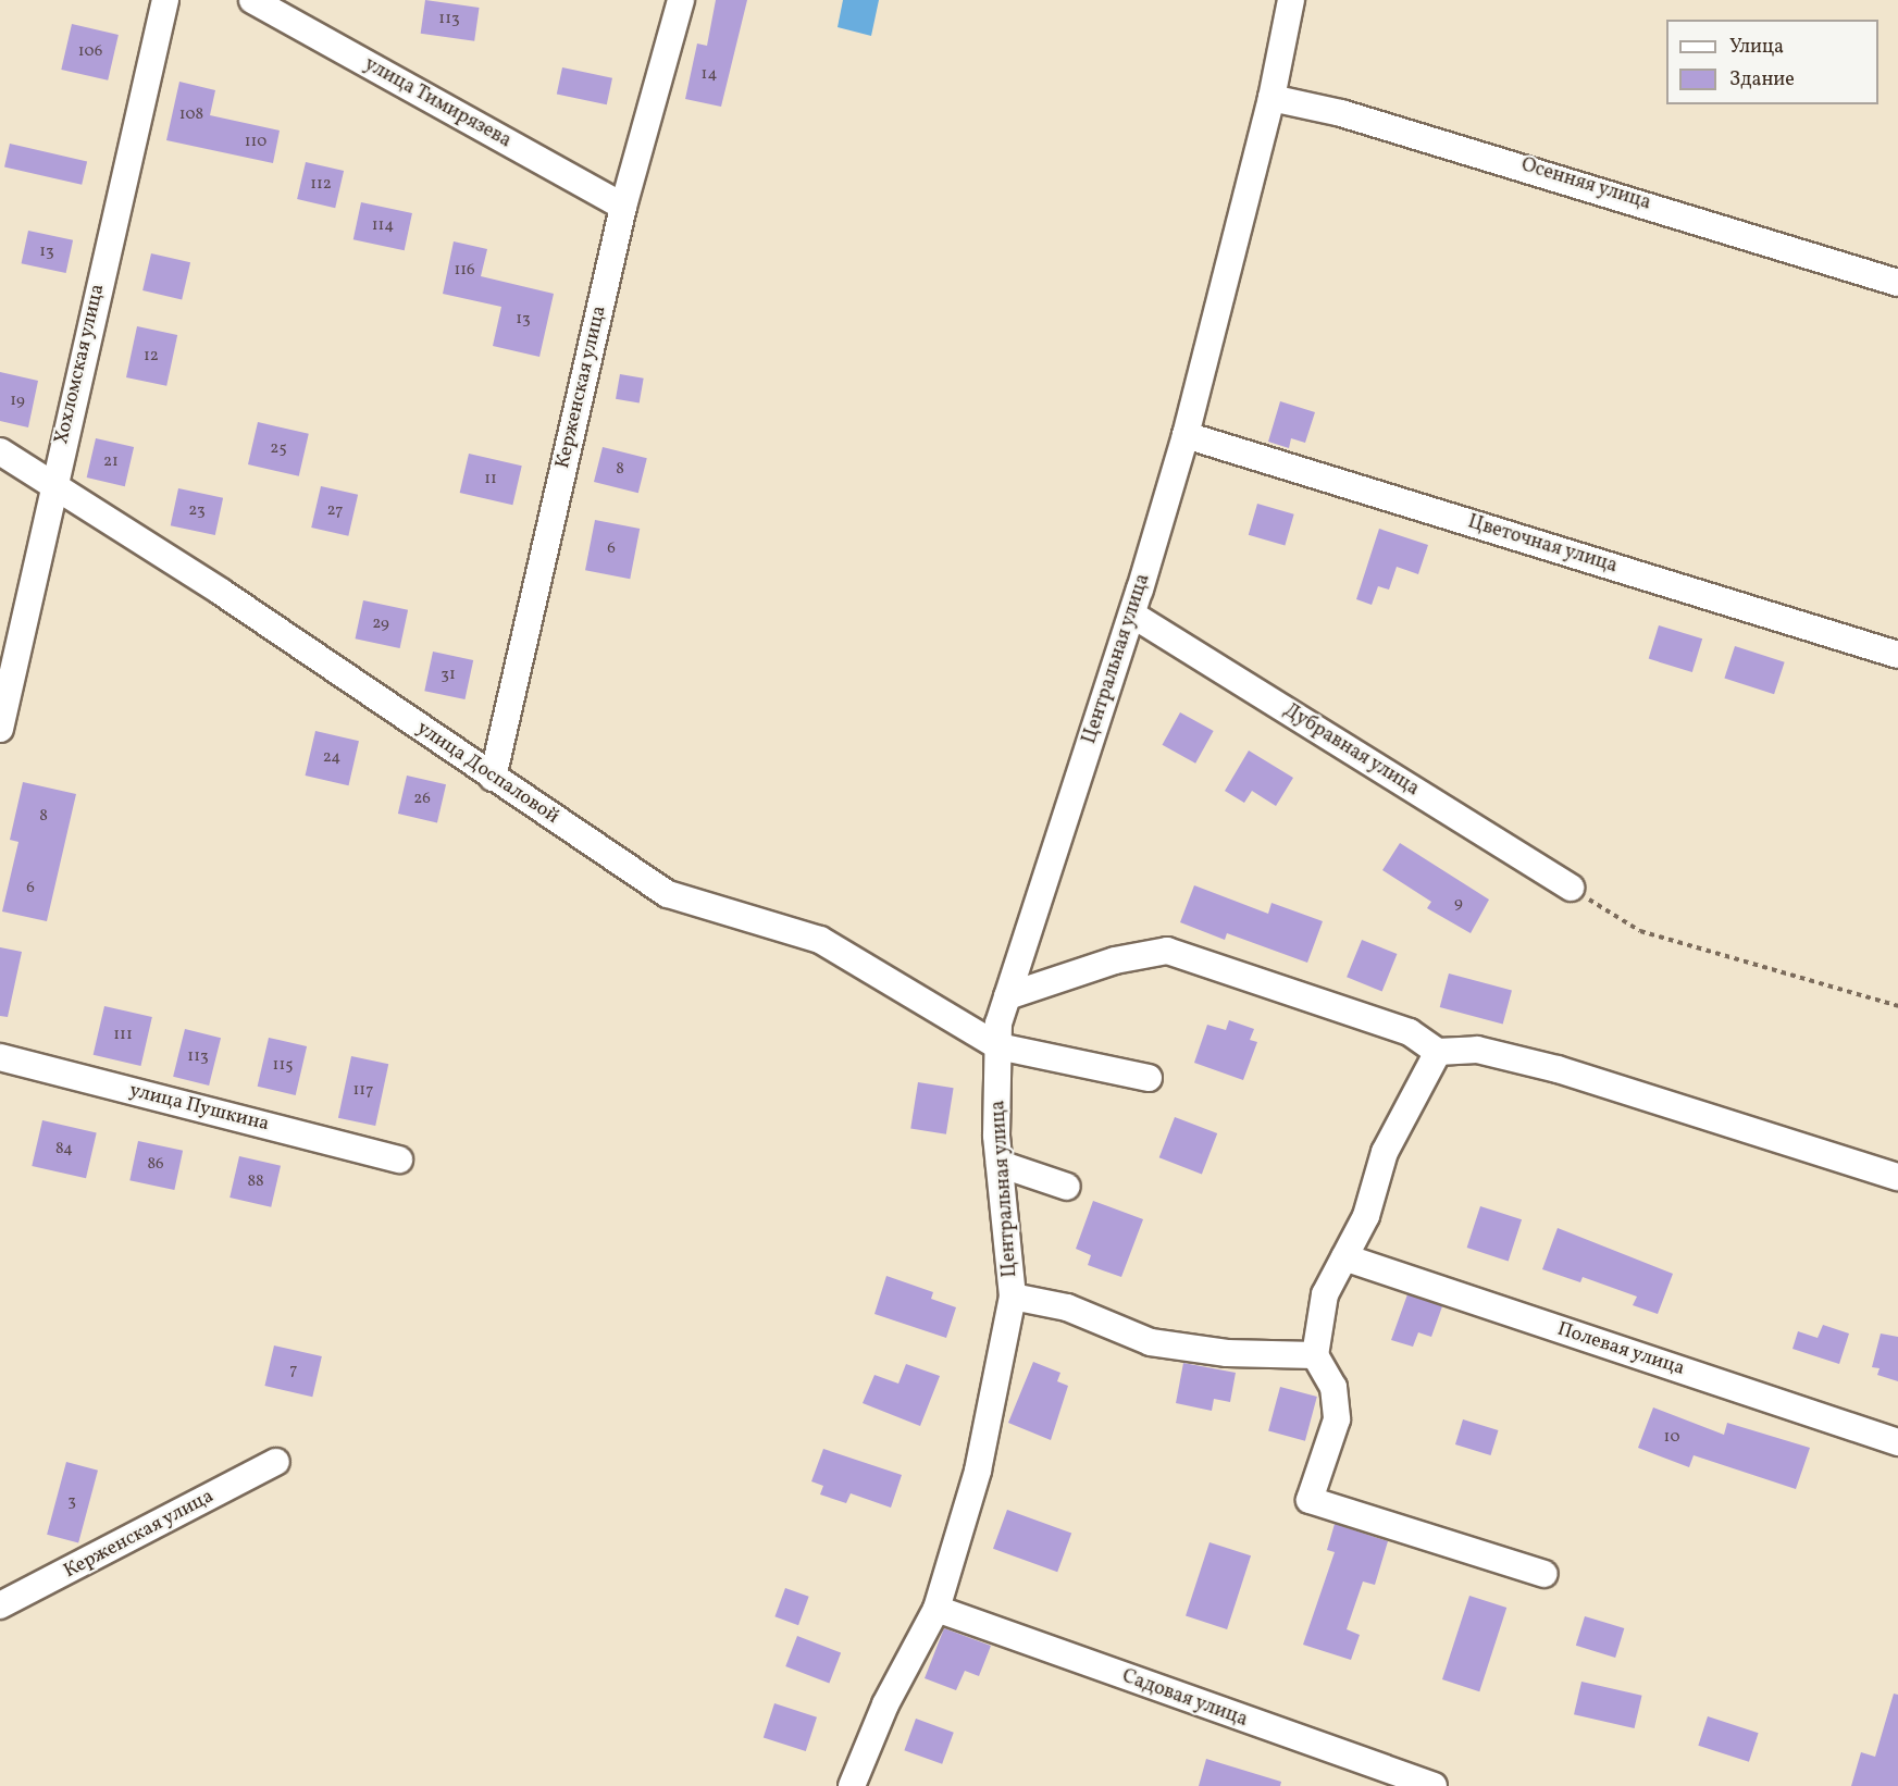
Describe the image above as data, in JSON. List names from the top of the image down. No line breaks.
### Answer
{"streets":{"street":["улица Тимирязева","Осенняя улица","Хохломская улица","Керженская улица","Цветочная улица","Центральная улица","Дубравная улица","улица Доспаловой","улица Пушкина","Полевая улица","Садовая улица"]},"crossings":[["улица Тимирязева","Керженская улица"],["Осенняя улица","Центральная улица"],["Хохломская улица","улица Доспаловой"],["Керженская улица","улица Доспаловой"],["Цветочная улица","Центральная улица"],["Центральная улица","Дубравная улица"],["Центральная улица","улица Доспаловой"],["Центральная улица","Садовая улица"]],"house_numbers":["113","106","14","108","110","112","114","13","116","13","12","19","25","21","8","11","23","27","6","29","31","24","26","8","6","9","111","113","115","117","84","86","88","7","10","3"],"legend":["Улица","Здание"]}
